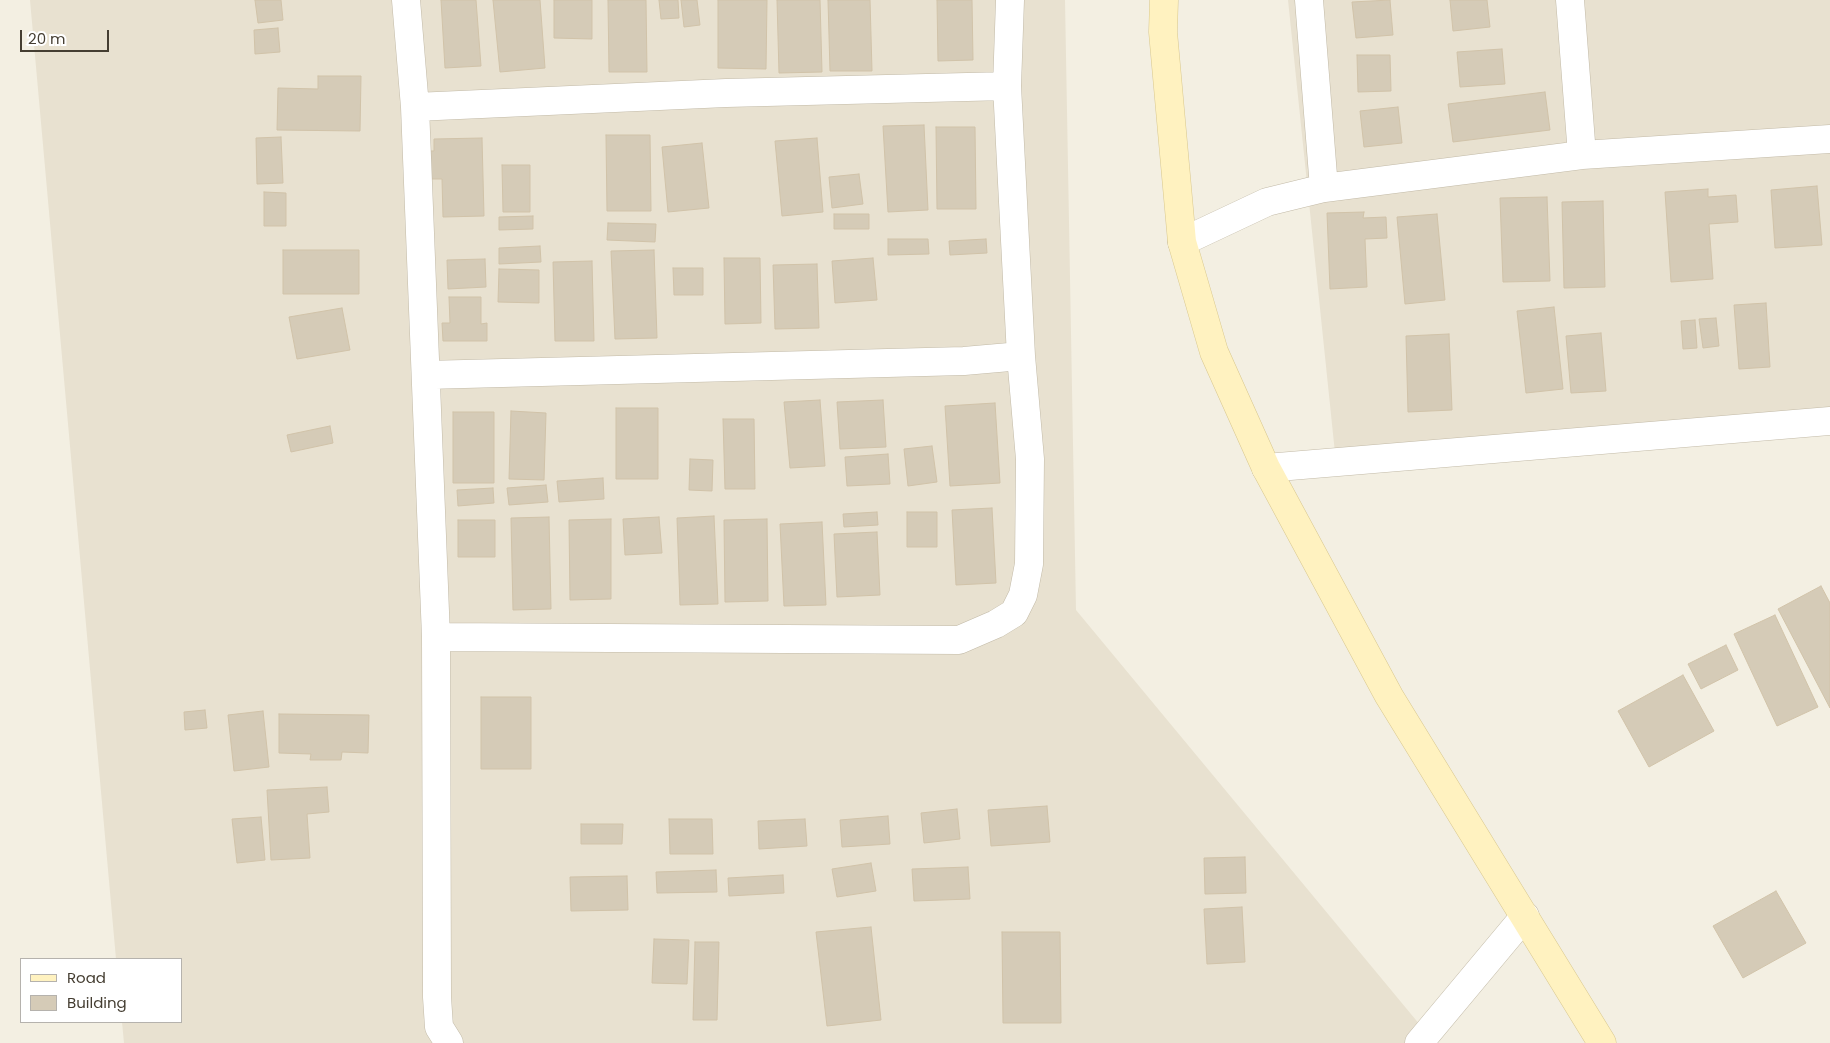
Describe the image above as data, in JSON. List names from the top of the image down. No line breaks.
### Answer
{"legend":["Road","Building"],"scale_bar":"20 m"}
